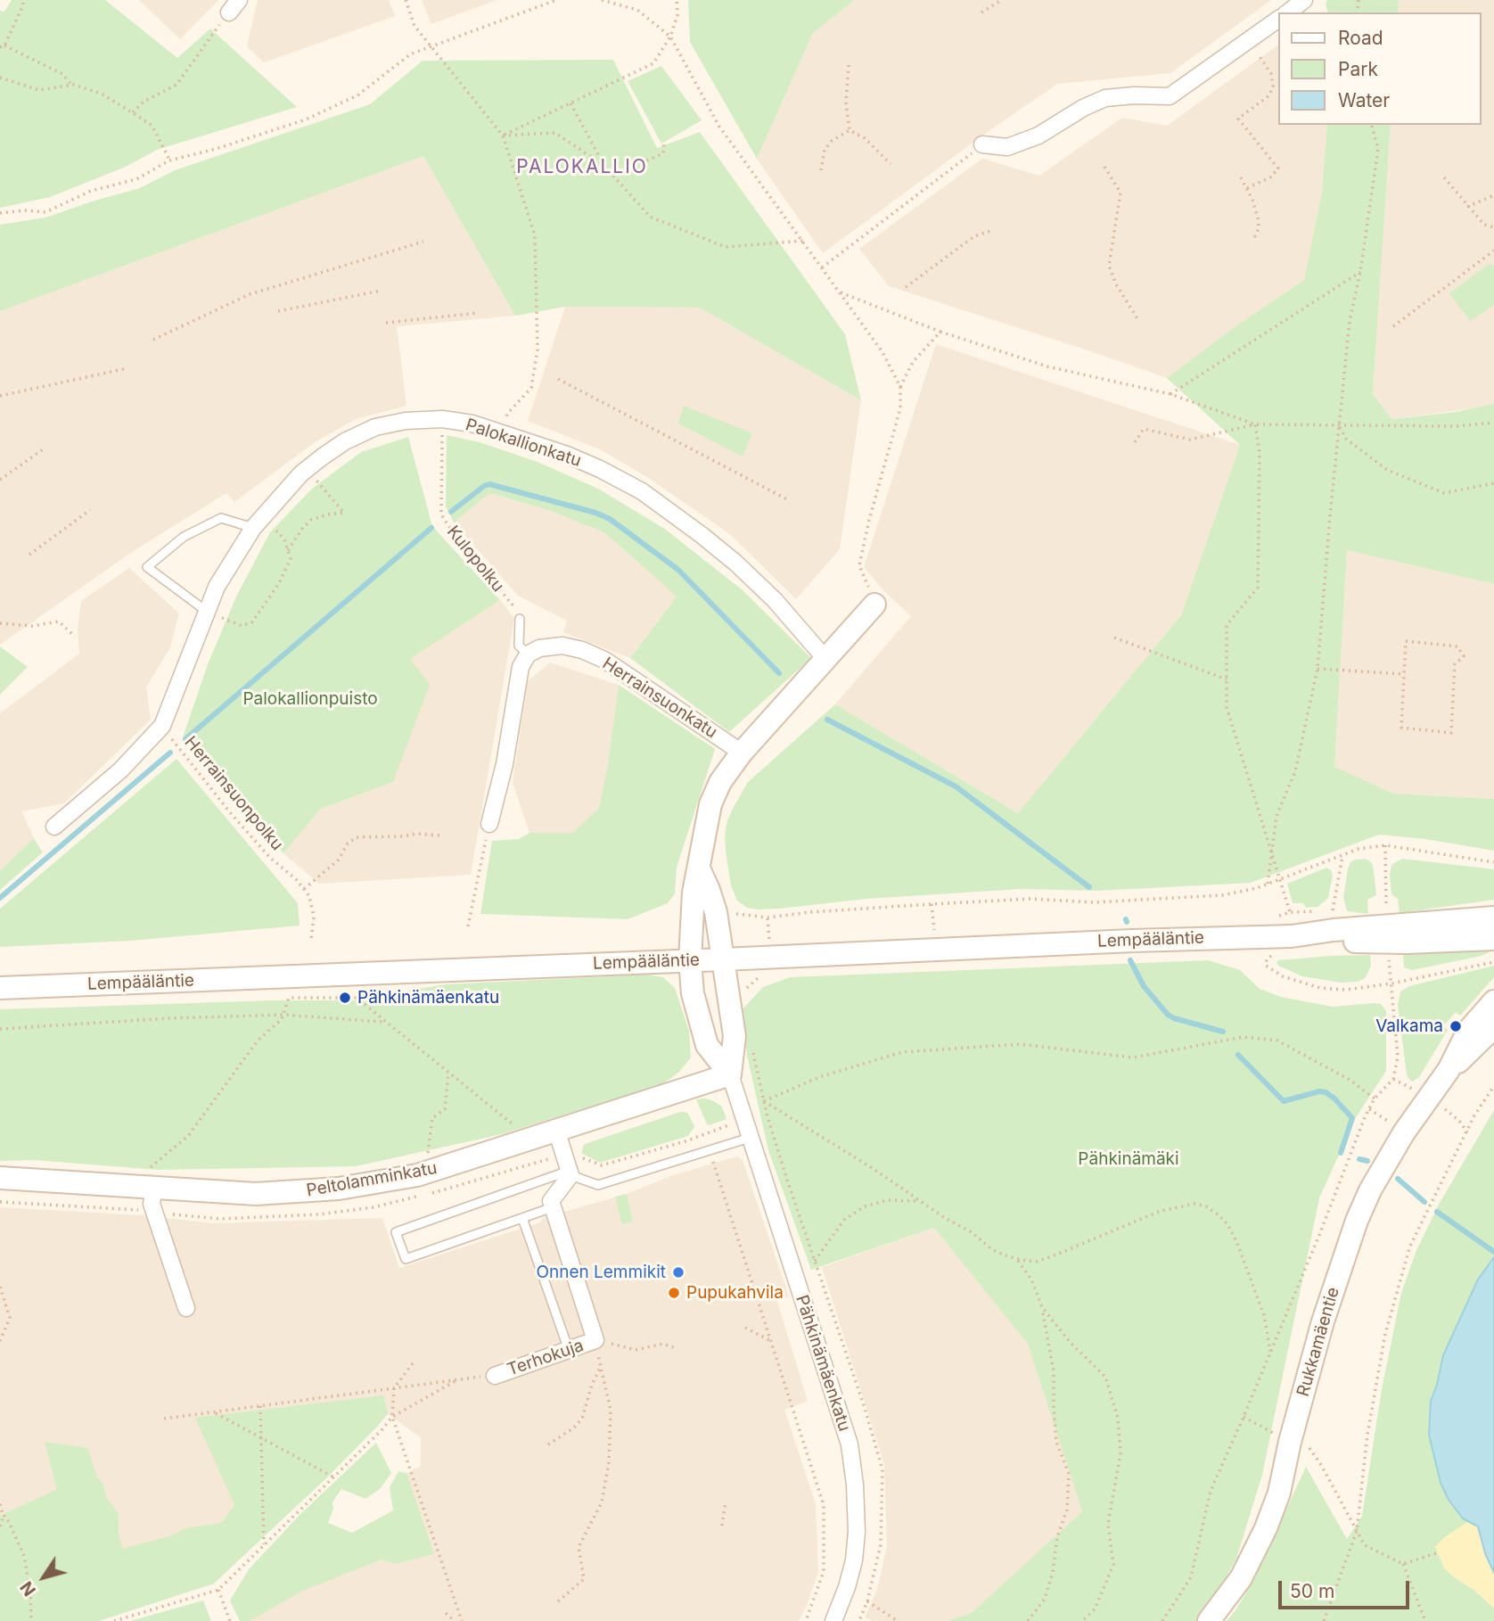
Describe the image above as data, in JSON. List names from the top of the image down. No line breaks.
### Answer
{"streets":{"main road":["Lempääläntie","Peltolamminkatu","Rukkamäentie","Pähkinämäenkatu"],"street":["Palokallionkatu","Herrainsuonkatu","Terhokuja"],"path":["Kulopolku","Herrainsuonpolku"]},"crossings":[["Palokallionkatu","Kulopolku"],["Palokallionkatu","Herrainsuonpolku"],["Lempääläntie","Pähkinämäenkatu"],["Peltolamminkatu","Pähkinämäenkatu"]],"districts":["PALOKALLIO"],"parks":["Palokallionpuisto","Pähkinämäki"],"places":["Pähkinämäenkatu","Valkama","Onnen Lemmikit","Pupukahvila"],"legend":["Road","Park","Water"],"scale_bar":"50 m","north":"bottom left"}
